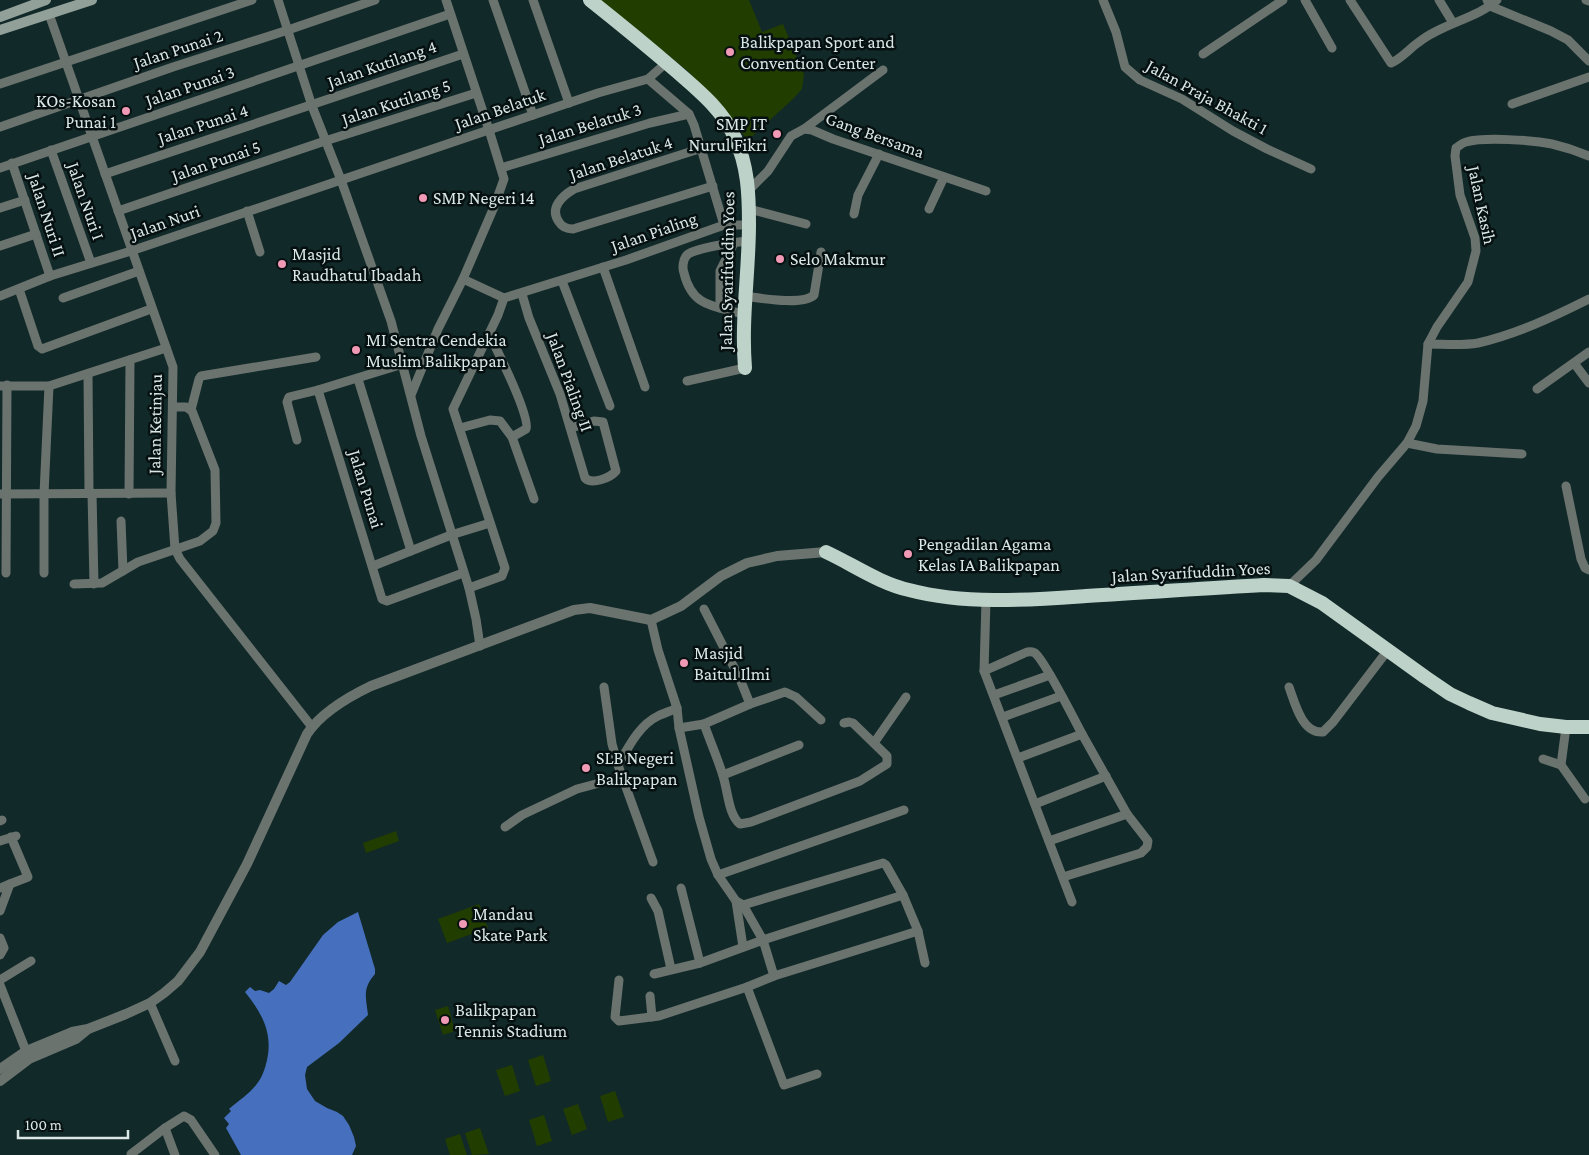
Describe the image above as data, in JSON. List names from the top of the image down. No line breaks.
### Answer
{"streets":{"highway":["Jalan Syarifuddin Yoes"],"street":["Jalan Punai 2","Jalan Kutilang 4","Jalan Punai 3","Jalan Praja Bhakti 1","Jalan Kutilang 5","Jalan Belatuk","Jalan Punai 4","Jalan Belatuk 3","Gang Bersama","Jalan Belatuk 4","Jalan Punai 5","Jalan Nuri I","Jalan Kasih","Jalan Nuri II","Jalan Nuri","Jalan Pialing","Jalan Pialing II","Jalan Ketinjau","Jalan Punai"]},"crossings":[["Jalan Punai 2","Jalan Ketinjau"],["Jalan Kutilang 4","Jalan Punai 4"],["Jalan Punai 3","Jalan Nuri I"],["Jalan Punai 3","Jalan Nuri II"],["Jalan Punai 3","Jalan Ketinjau"],["Jalan Kutilang 5","Jalan Punai 5"],["Jalan Belatuk","Jalan Nuri"],["Jalan Belatuk","Jalan Pialing"],["Jalan Belatuk","Jalan Syarifuddin Yoes"],["Jalan Punai 4","Jalan Ketinjau"],["Jalan Belatuk 3","Jalan Pialing"],["Gang Bersama","Jalan Syarifuddin Yoes"],["Jalan Belatuk 4","Jalan Pialing"],["Jalan Punai 5","Jalan Ketinjau"],["Jalan Nuri I","Jalan Nuri"],["Jalan Kasih","Jalan Syarifuddin Yoes"],["Jalan Nuri II","Jalan Nuri"],["Jalan Nuri","Jalan Ketinjau"],["Jalan Pialing","Jalan Pialing II"]],"places":["Balikpapan Sport and Convention Center","KOs-Kosan Punai 1","SMP IT Nurul Fikri","SMP Negeri 14","Selo Makmur","Masjid Raudhatul Ibadah","MI Sentra Cendekia Muslim Balikpapan","Pengadilan Agama Kelas IA Balikpapan","Masjid Baitul Ilmi","SLB Negeri Balikpapan","Mandau Skate Park","Balikpapan Tennis Stadium"],"scale_bar":"100 m"}
